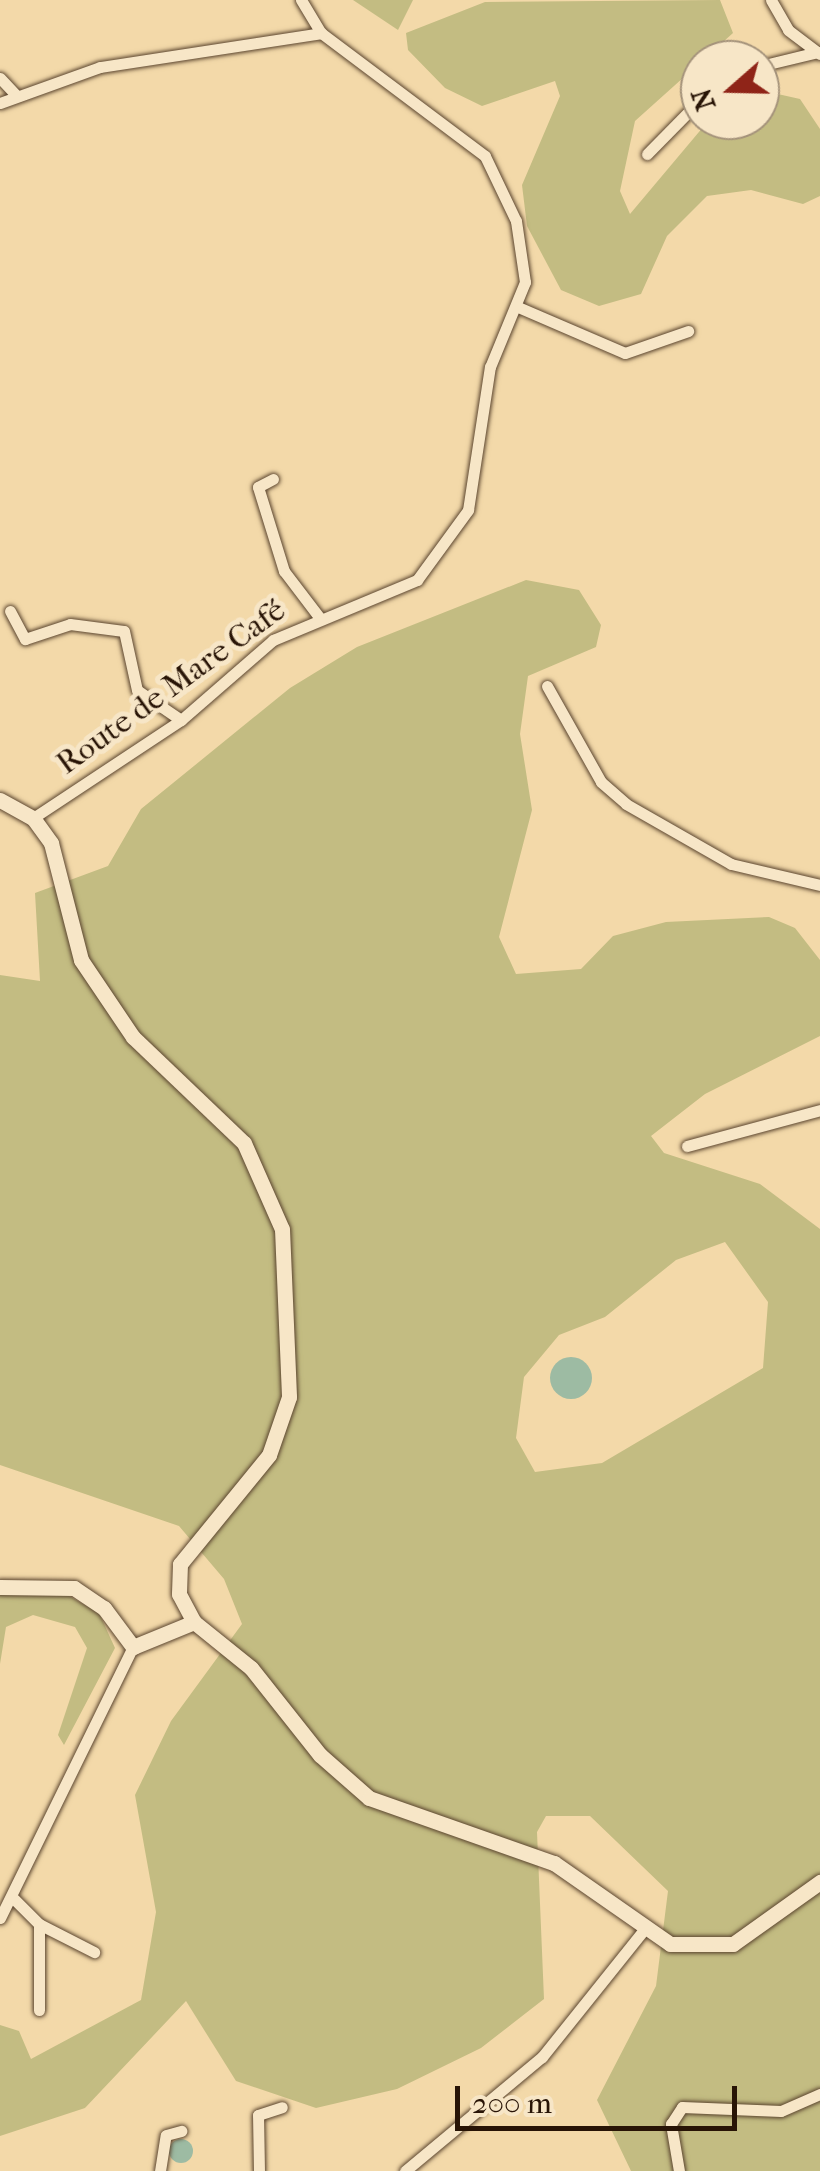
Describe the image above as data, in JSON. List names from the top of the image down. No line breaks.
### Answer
{"streets":{"street":["Route de Mare Café"]},"scale_bar":"200 m","north":"left"}
